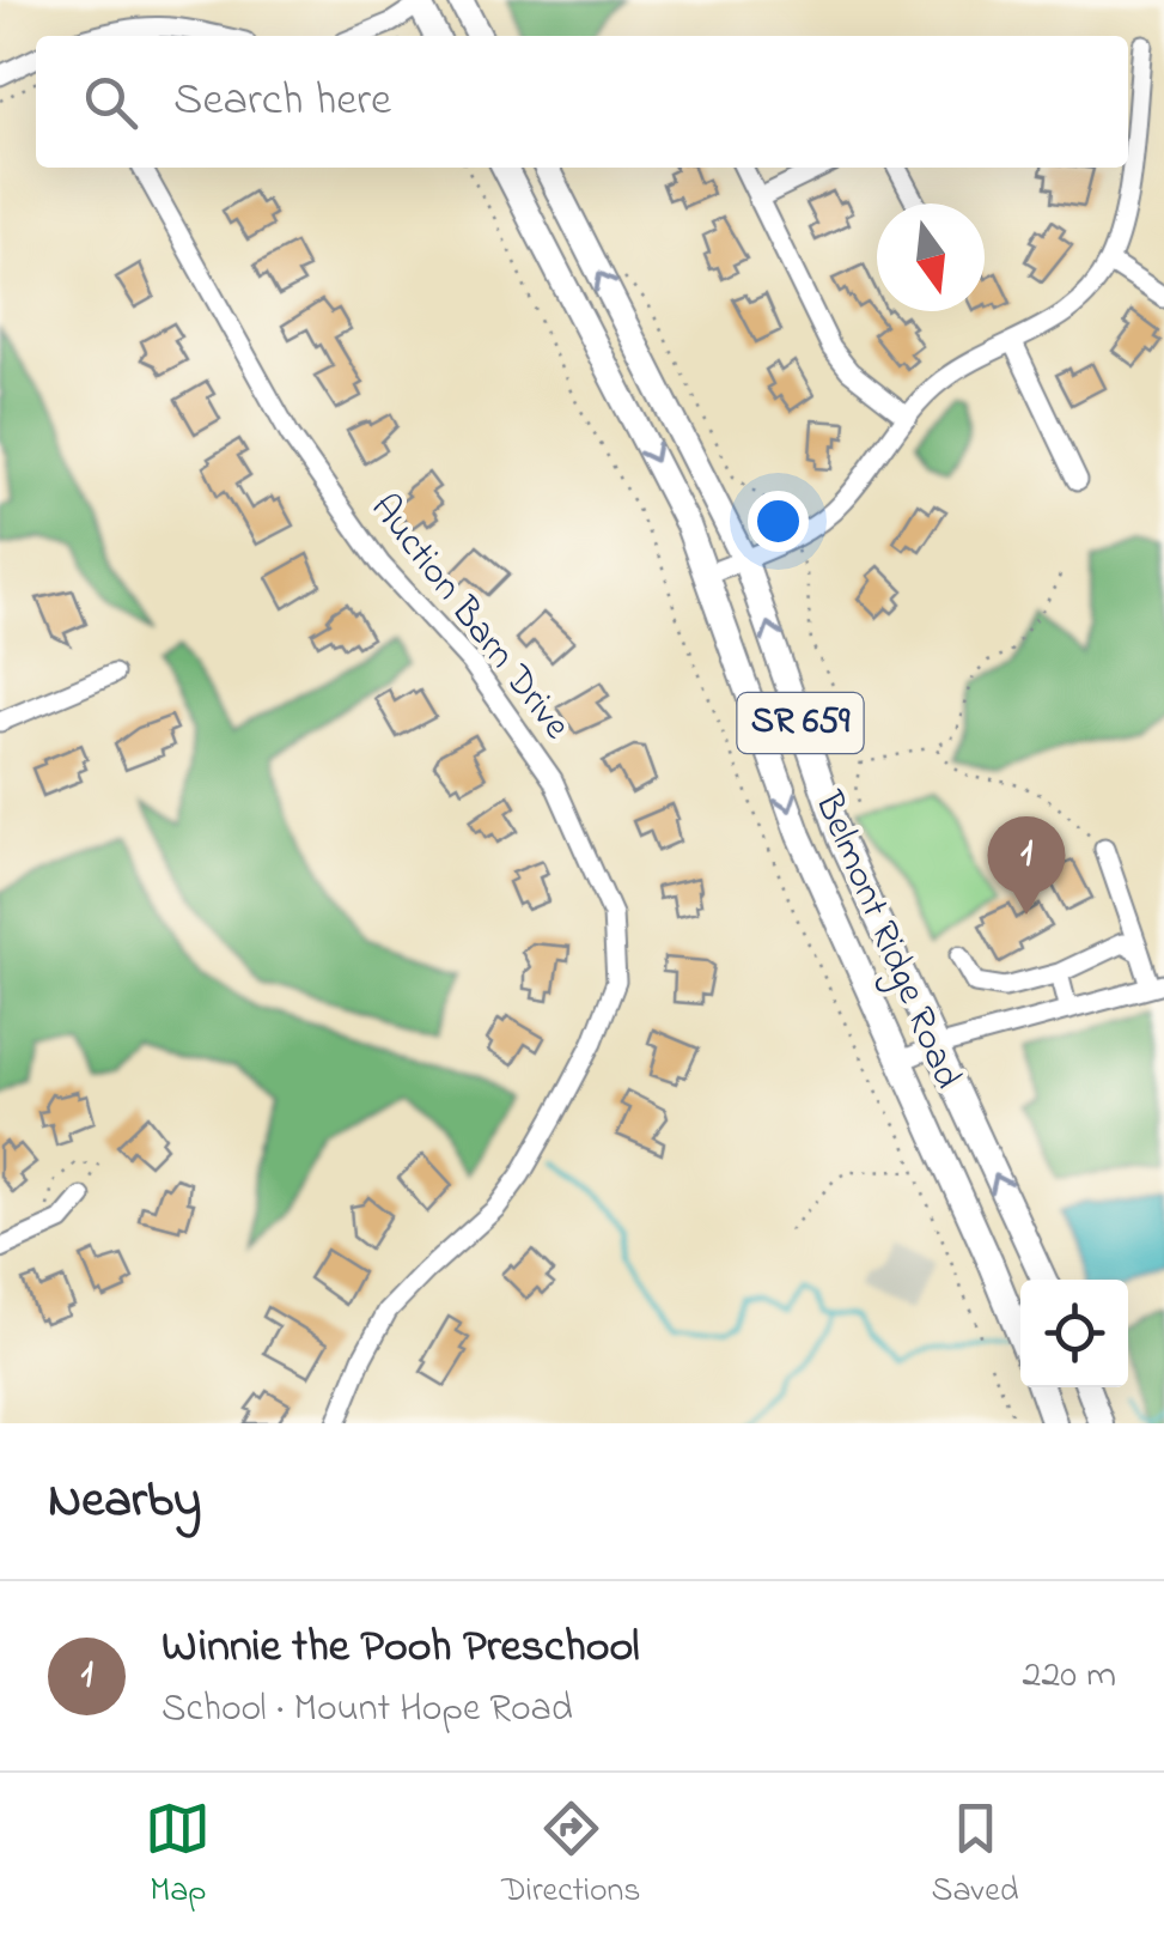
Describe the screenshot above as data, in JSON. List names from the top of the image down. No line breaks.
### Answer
{"streets":{"main road":["SR 659","Belmont Ridge Road"],"street":["Auction Barn Drive"]},"north":"bottom","page":{"search":"Search here","pins":"1","heading":"Nearby","list":[{"mark":"1","name":"Winnie the Pooh Preschool","note":"School · Mount Hope Road","value":"220 m"}],"nav":["Map","Directions","Saved"]}}
